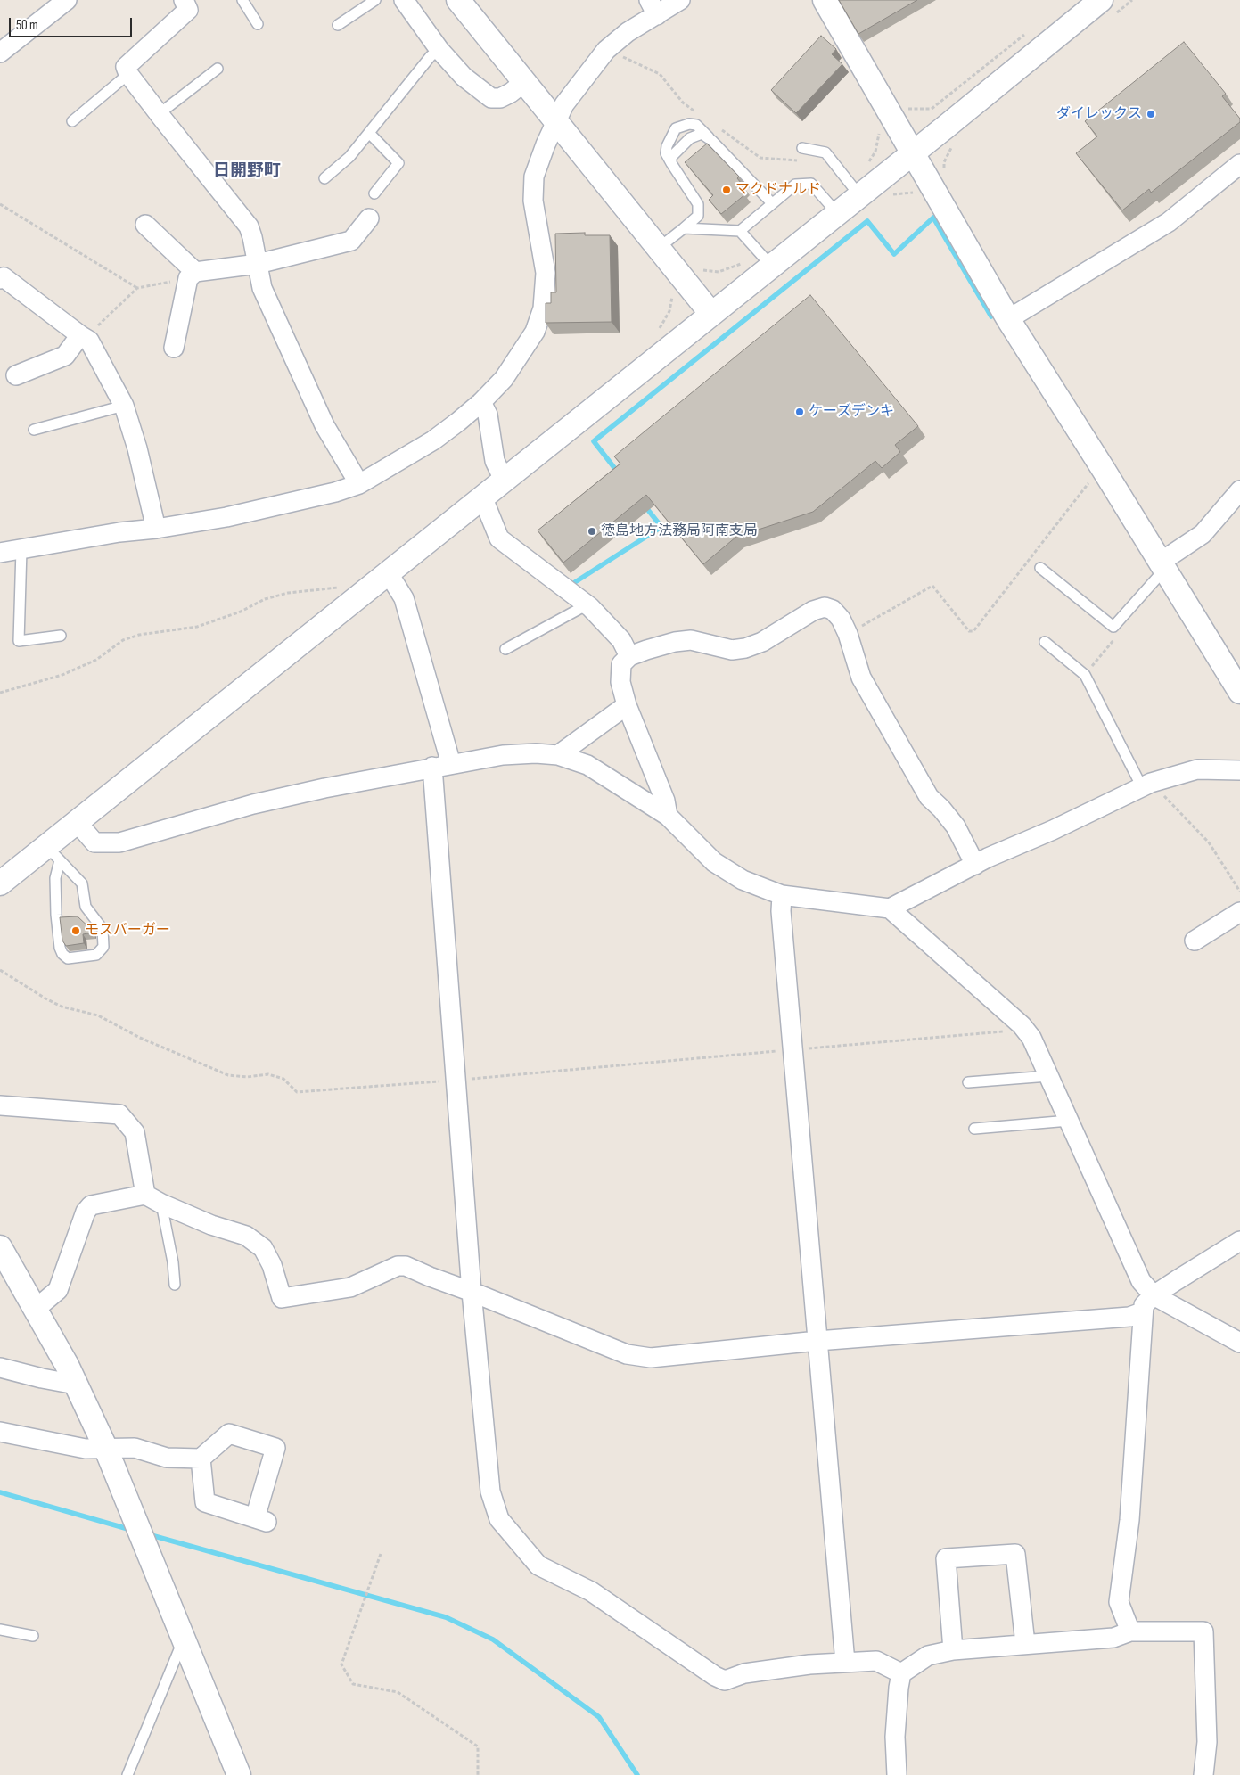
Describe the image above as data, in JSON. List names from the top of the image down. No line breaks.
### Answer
{"districts":["日開野町"],"places":["ダイレックス","マクドナルド","ケーズデンキ","徳島地方法務局阿南支局","モスバーガー"],"scale_bar":"50 m"}
